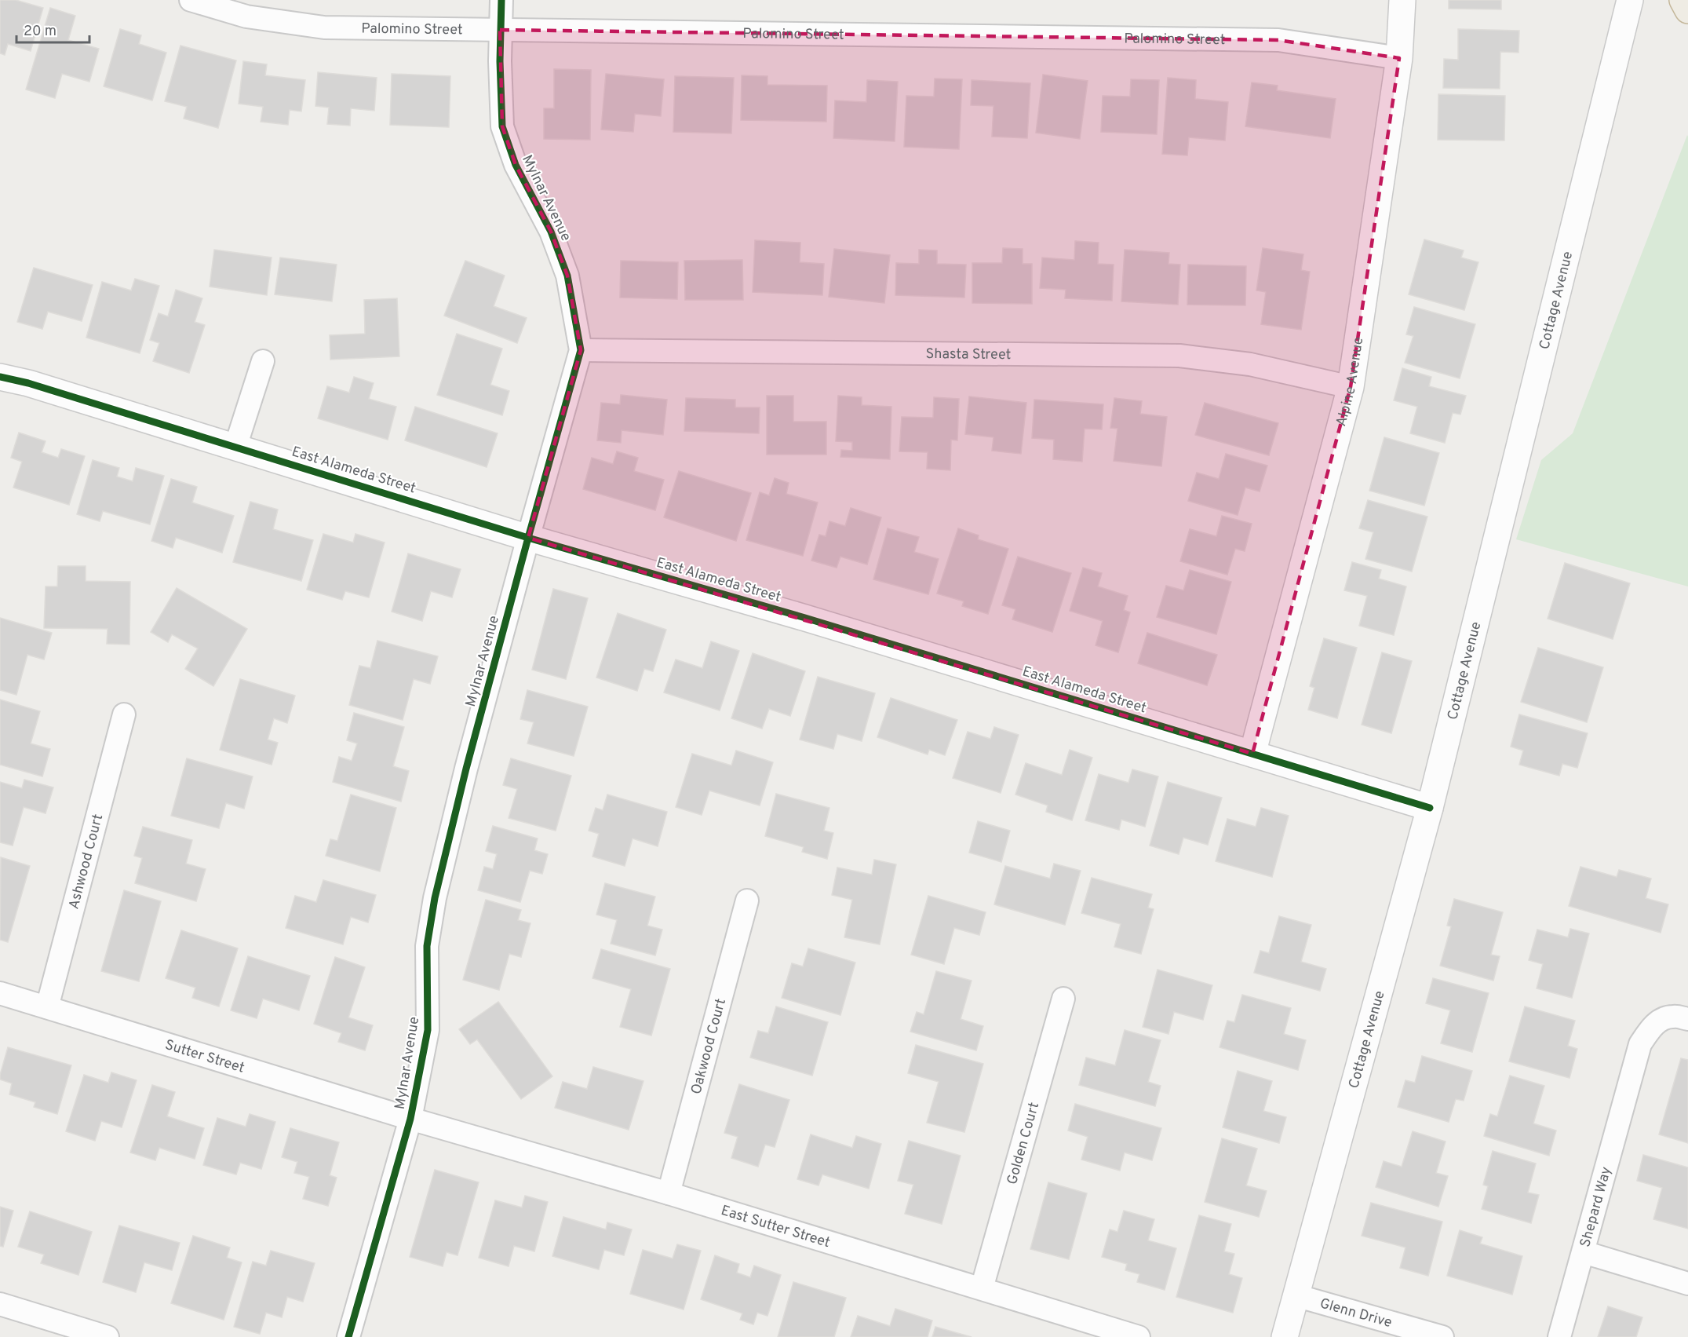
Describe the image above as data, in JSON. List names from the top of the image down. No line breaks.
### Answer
{"streets":{"street":["Palomino Street","Mylnar Avenue","Cottage Avenue","Shasta Street","Alpine Avenue","East Alameda Street","Ashwood Court","Oakwood Court","Sutter Street","Golden Court","Shepard Way","East Sutter Street","Glenn Drive"]},"crossings":[["Palomino Street","Mylnar Avenue"],["Palomino Street","Alpine Avenue"],["Mylnar Avenue","Shasta Street"],["Mylnar Avenue","East Alameda Street"],["Mylnar Avenue","Sutter Street"],["Mylnar Avenue","East Sutter Street"],["Cottage Avenue","East Alameda Street"],["Cottage Avenue","Glenn Drive"],["Shasta Street","Alpine Avenue"],["Alpine Avenue","East Alameda Street"],["Ashwood Court","Sutter Street"],["Oakwood Court","East Sutter Street"],["Sutter Street","East Sutter Street"],["Golden Court","East Sutter Street"]],"scale_bar":"20 m"}
